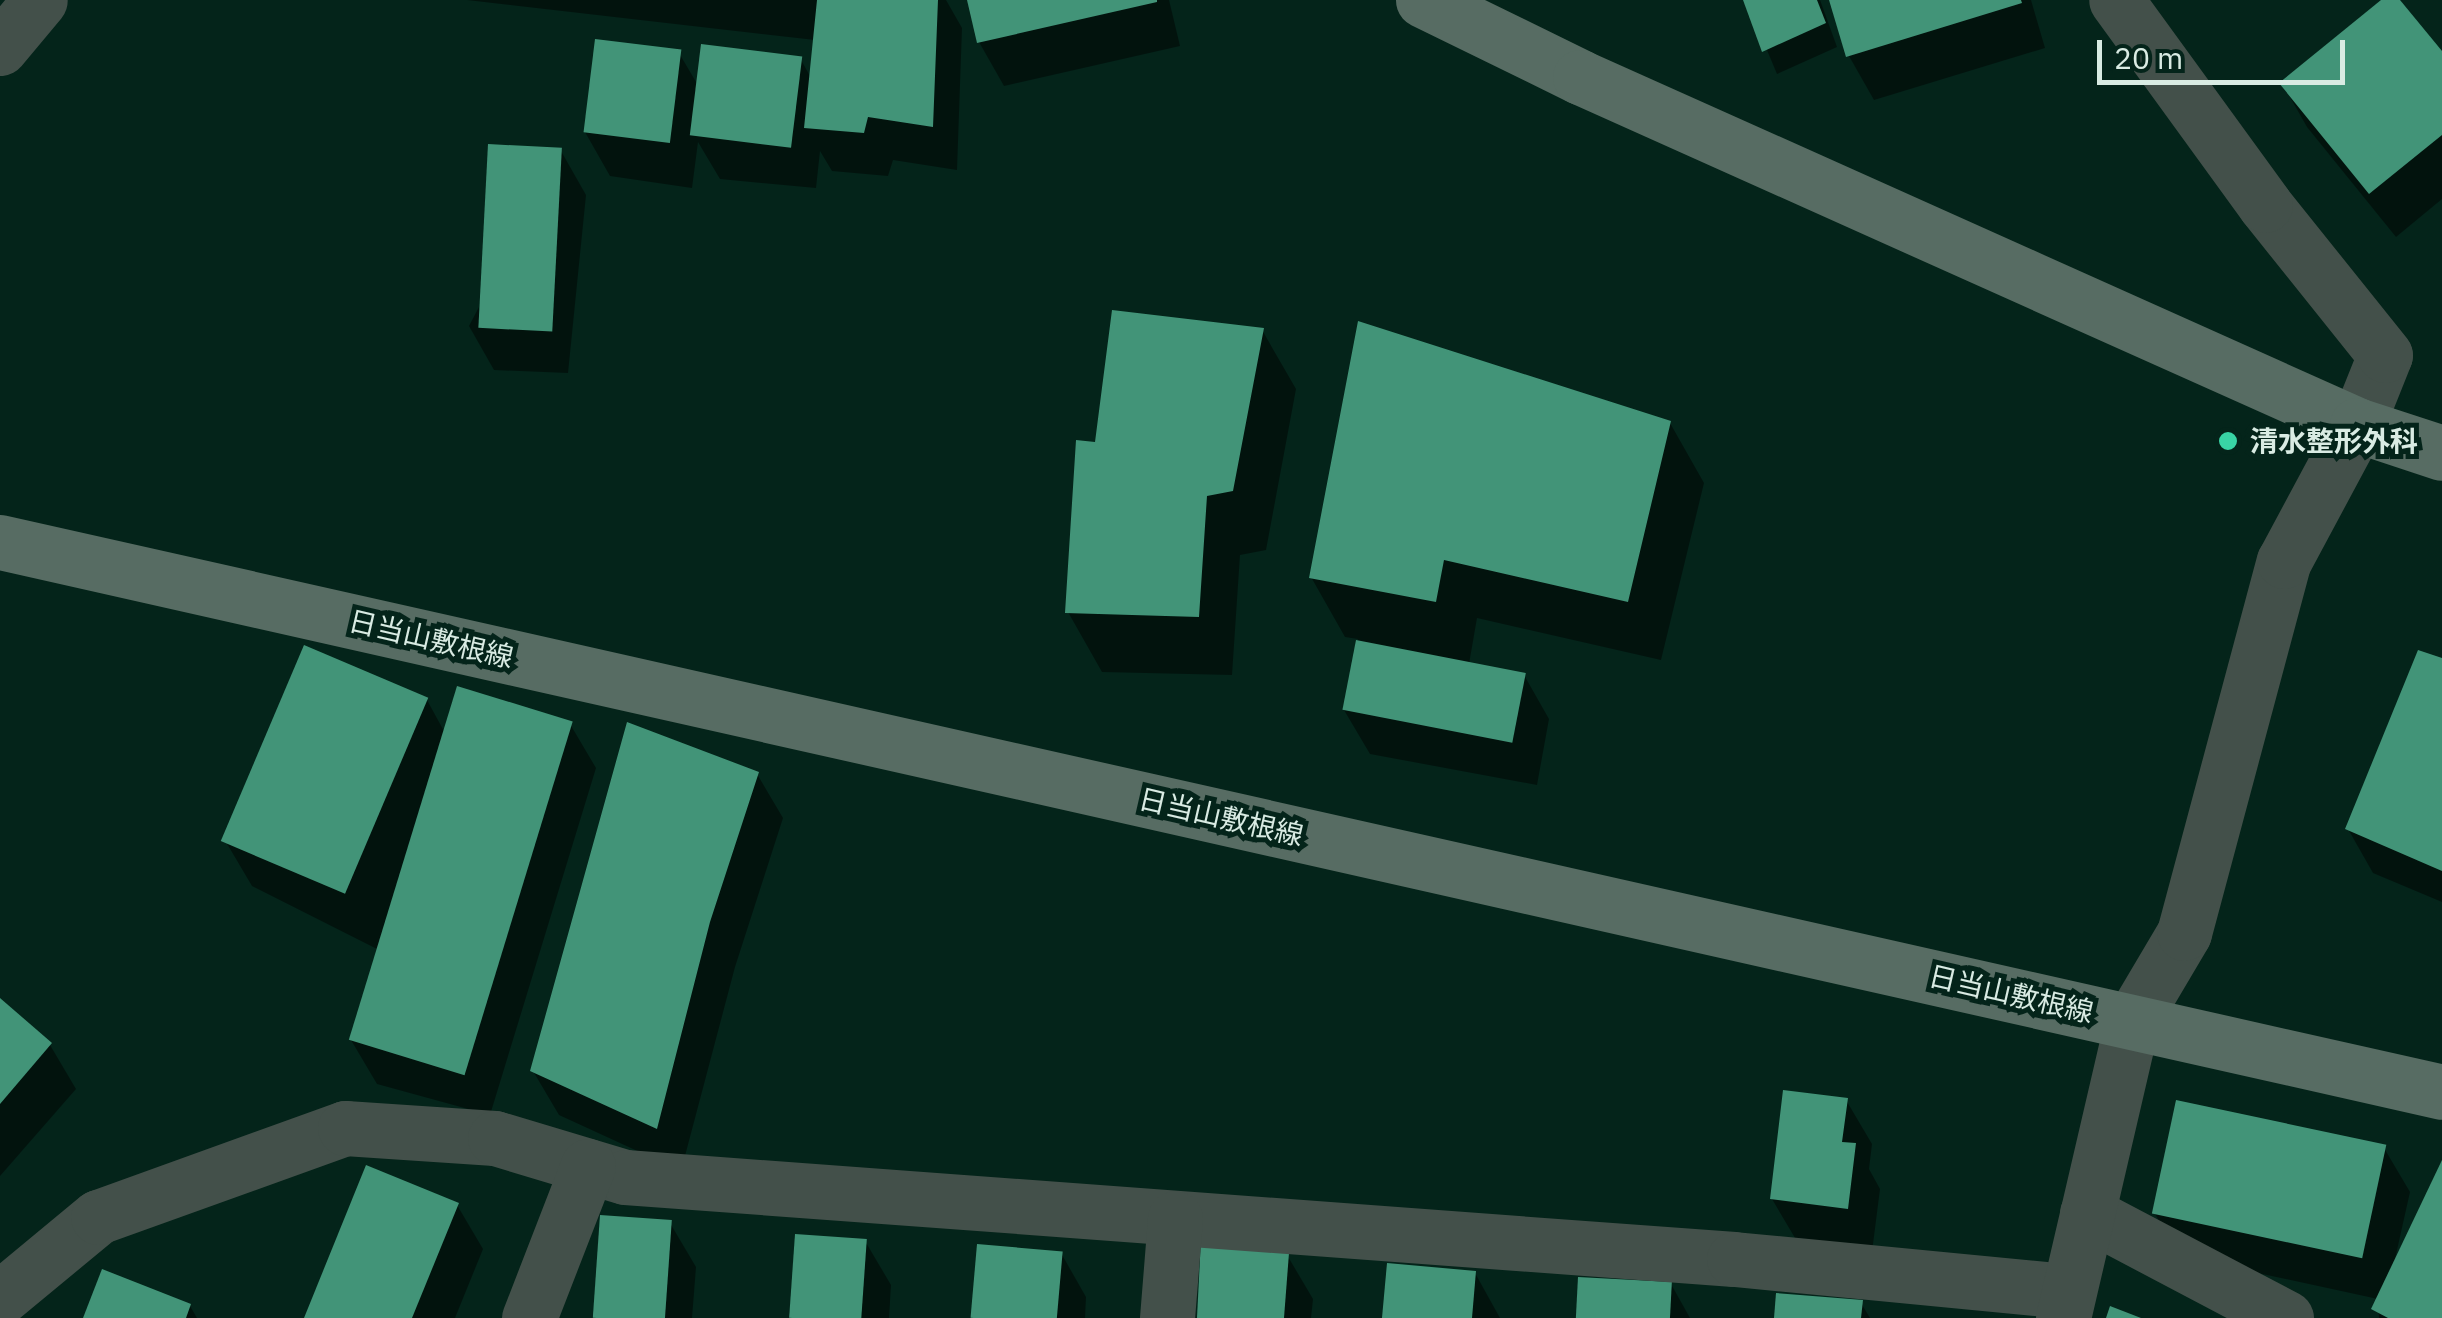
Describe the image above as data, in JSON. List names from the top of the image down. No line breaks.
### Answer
{"streets":{"main road":["日当山敷根線"]},"places":["清水整形外科"],"scale_bar":"20 m"}
